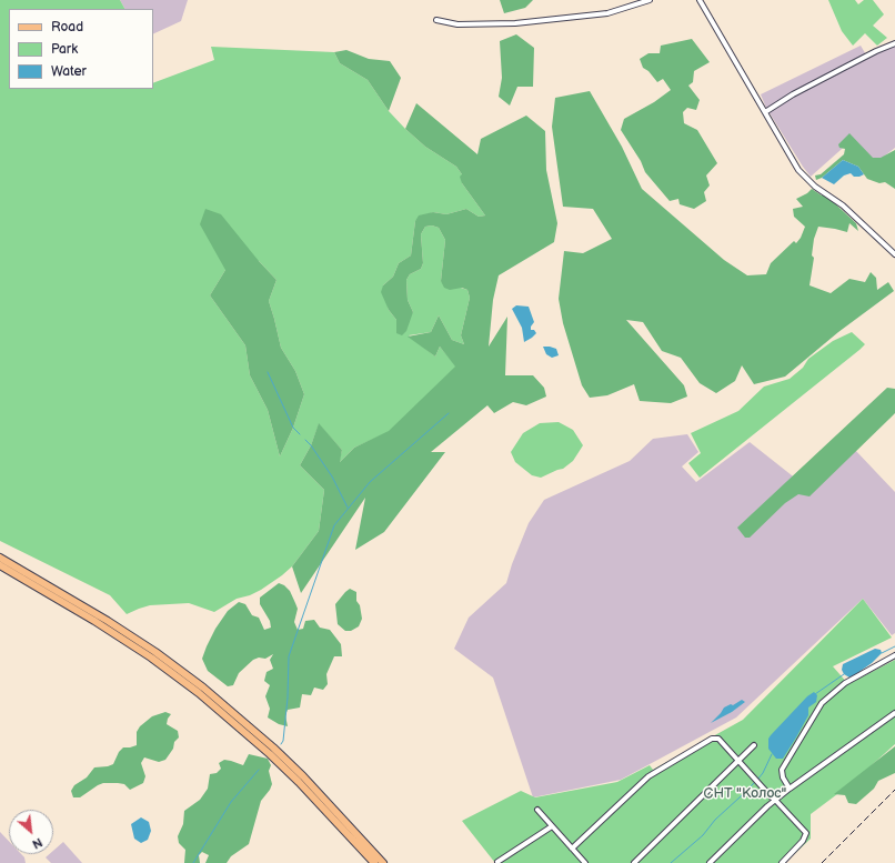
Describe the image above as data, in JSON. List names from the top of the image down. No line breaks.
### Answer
{"parks":["СНТ \"Колос\""],"legend":["Road","Park","Water"],"north":"bottom right"}
